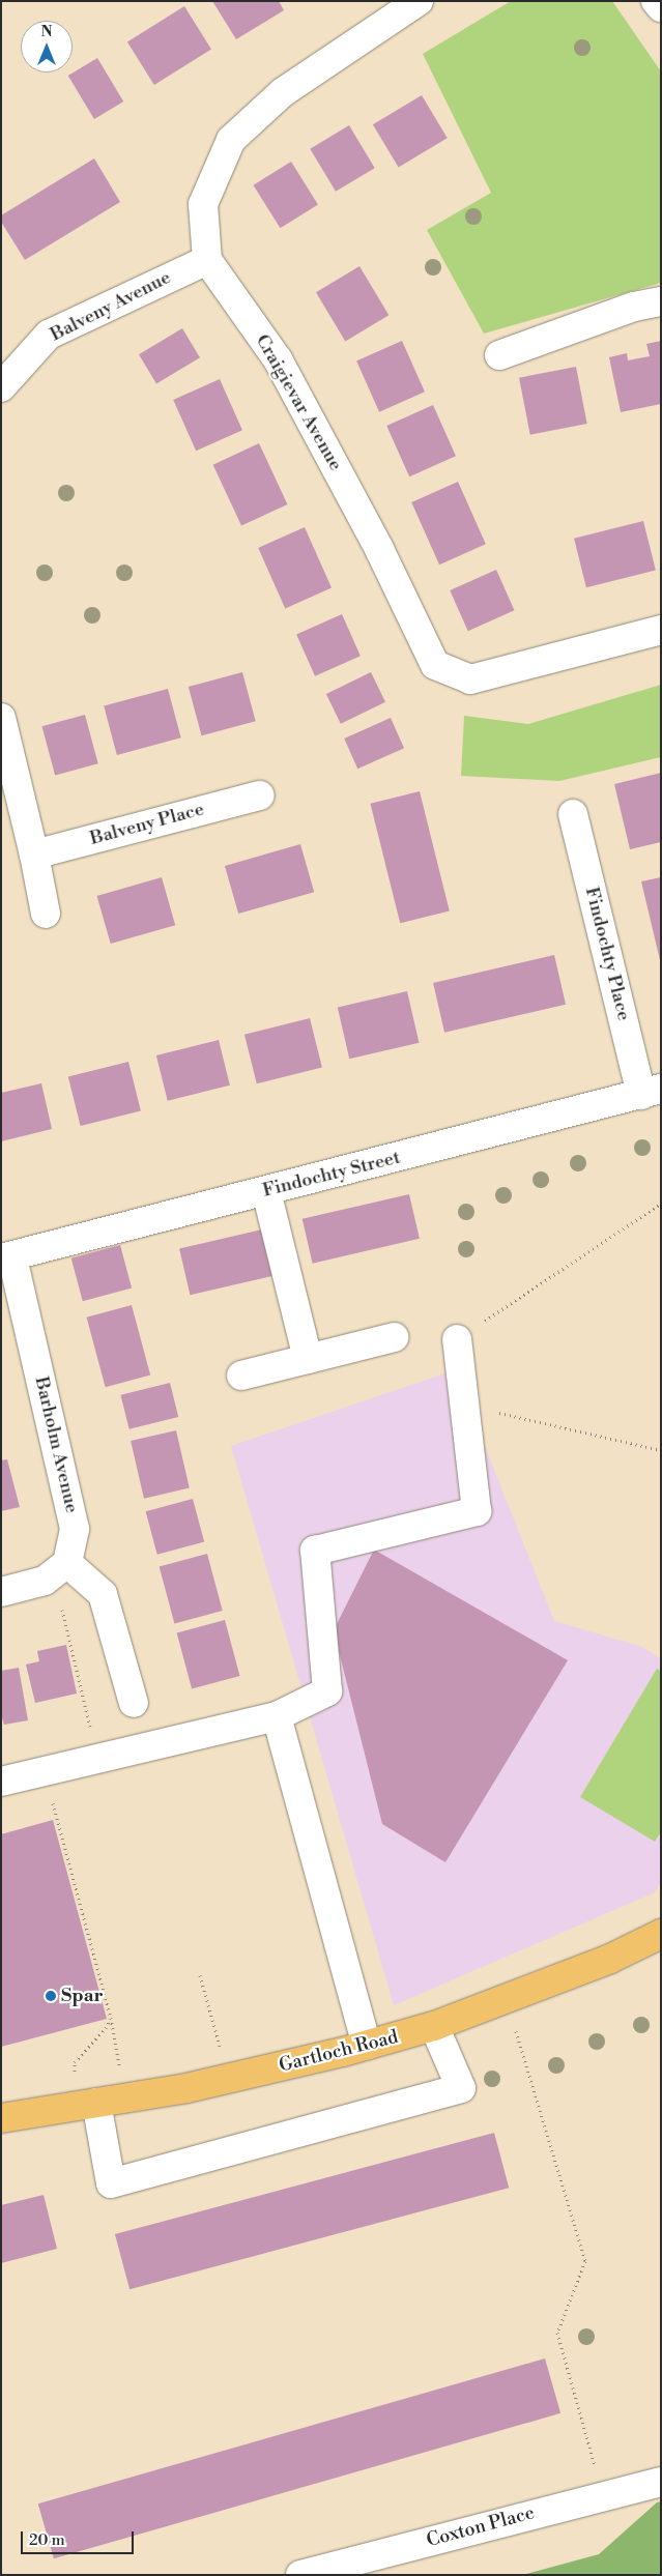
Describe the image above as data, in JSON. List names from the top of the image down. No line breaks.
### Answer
{"streets":{"main road":["Gartloch Road"],"street":["Balveny Avenue","Craigievar Avenue","Balveny Place","Findochty Place","Findochty Street","Barholm Avenue","Coxton Place"]},"crossings":[["Balveny Avenue","Craigievar Avenue"],["Findochty Place","Findochty Street"],["Findochty Street","Barholm Avenue"]],"places":["Spar"],"scale_bar":"20 m","north":"top"}
